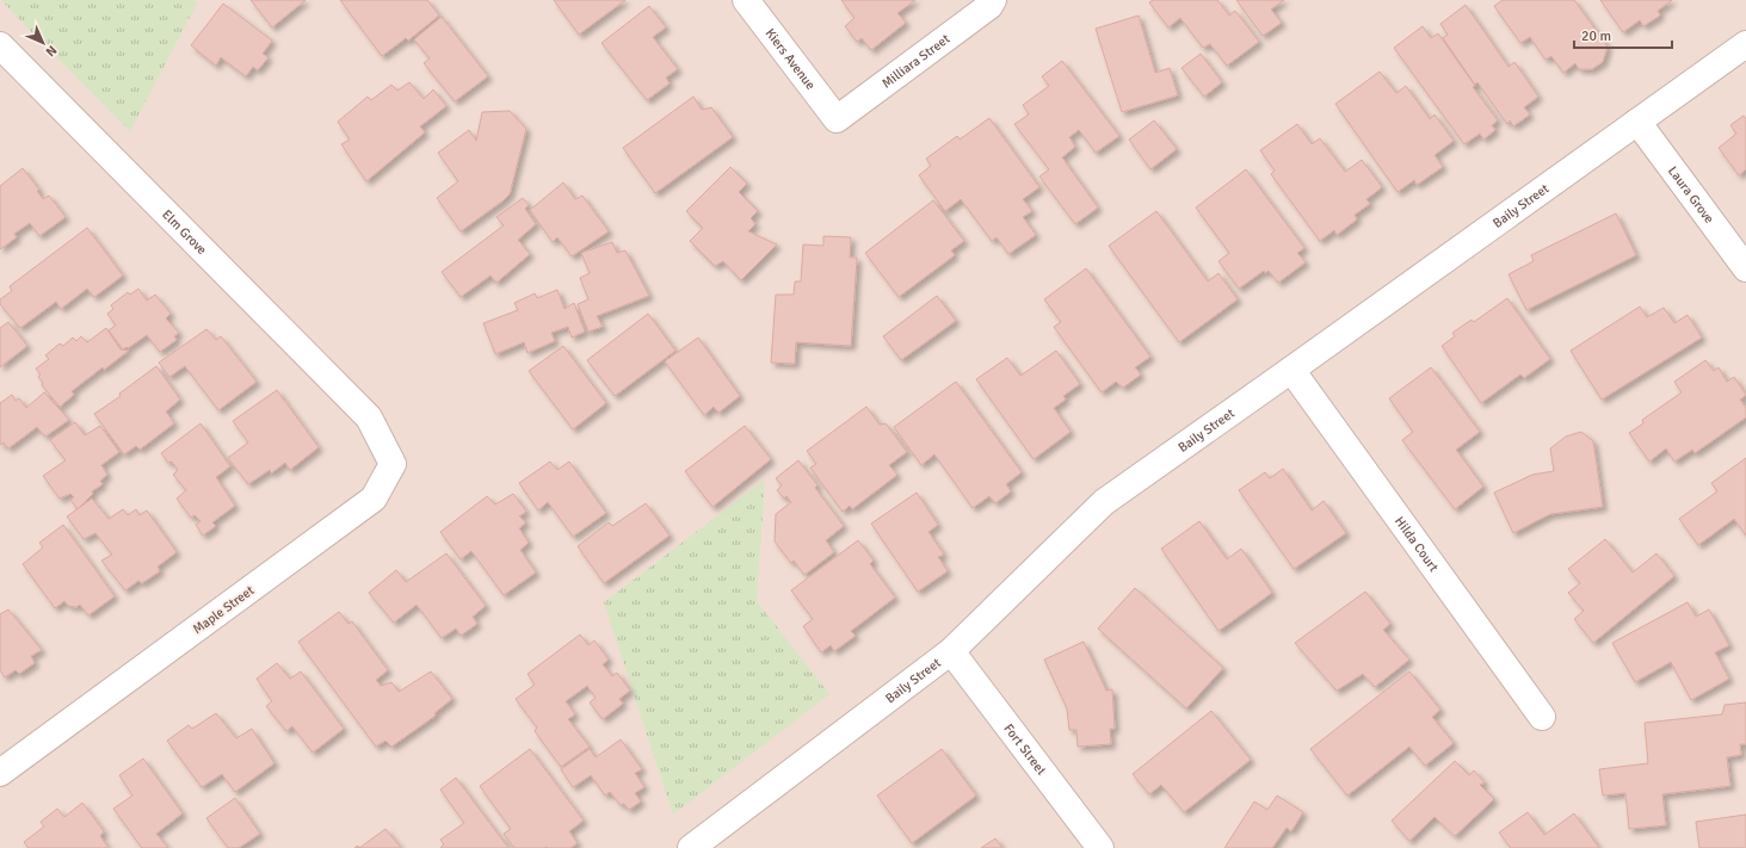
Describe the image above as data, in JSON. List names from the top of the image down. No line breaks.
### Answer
{"streets":{"street":["Kiers Avenue","Milliara Street","Laura Grove","Baily Street","Elm Grove","Hilda Court","Maple Street","Fort Street"]},"crossings":[["Kiers Avenue","Milliara Street"],["Laura Grove","Baily Street"],["Baily Street","Hilda Court"],["Baily Street","Fort Street"],["Elm Grove","Maple Street"]],"scale_bar":"20 m","north":"bottom right"}
